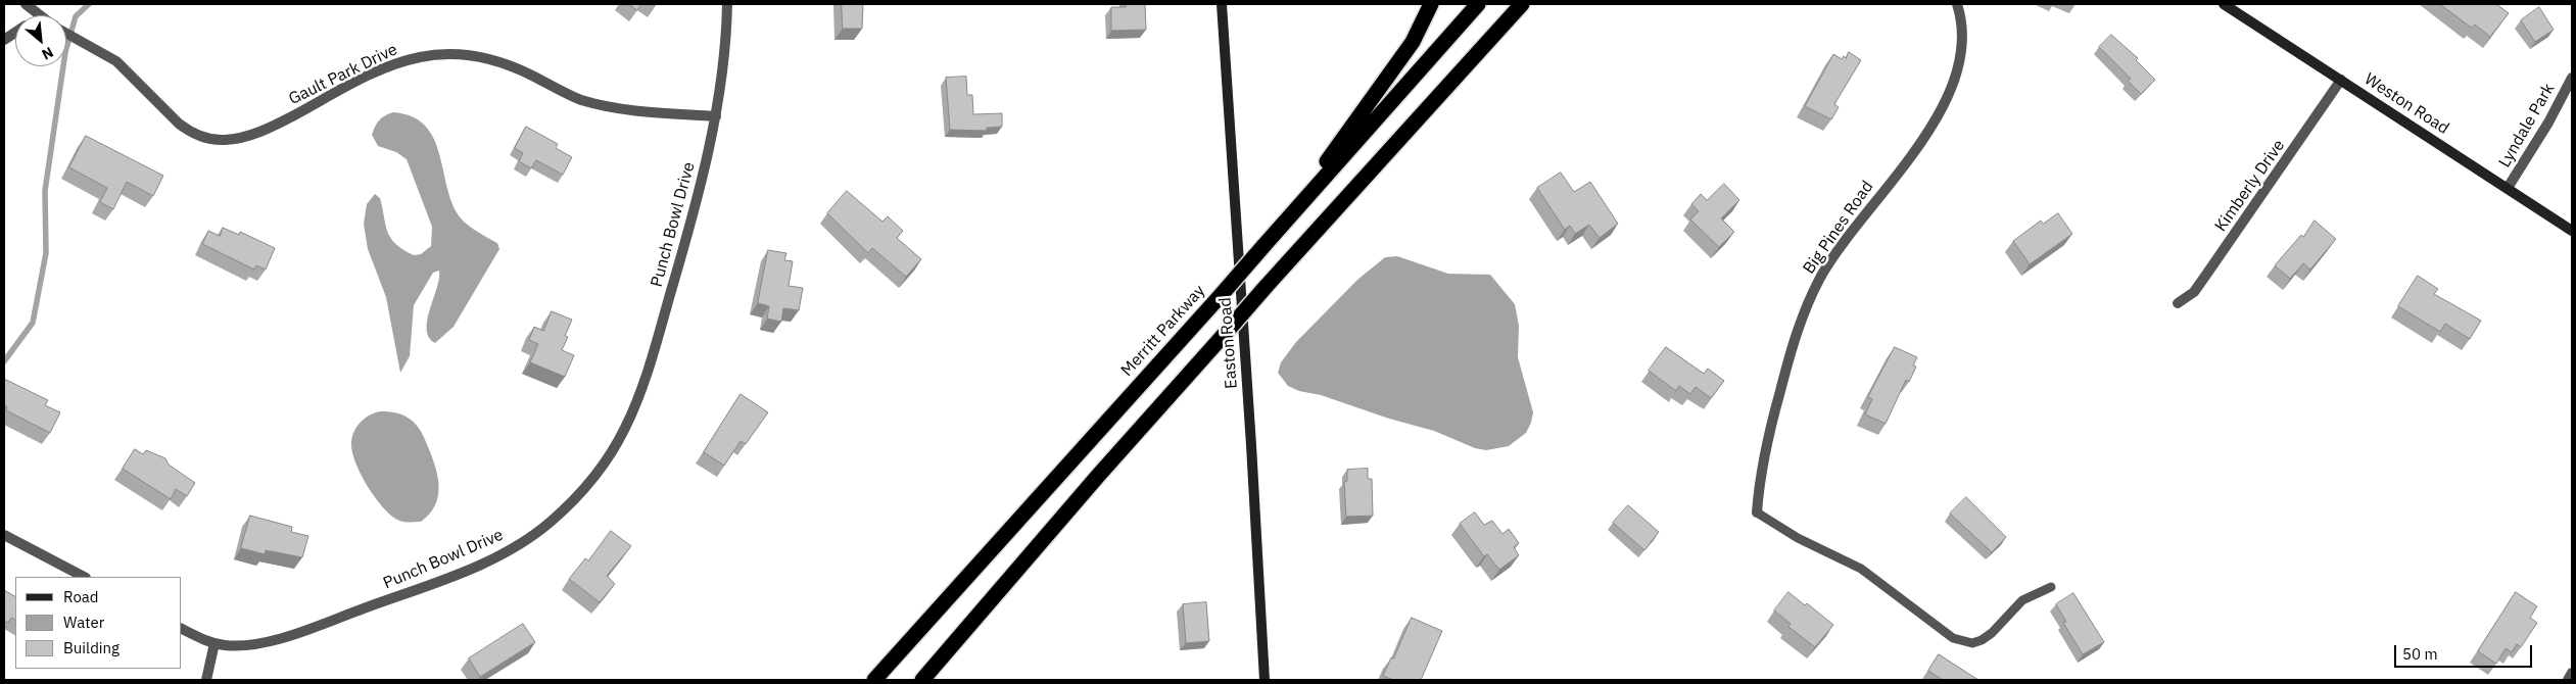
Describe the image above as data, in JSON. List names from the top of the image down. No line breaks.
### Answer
{"streets":{"highway":["Merritt Parkway"],"main road":["Weston Road","Easton Road"],"street":["Gault Park Drive","Lyndale Park","Kimberly Drive","Punch Bowl Drive","Big Pines Road"]},"crossings":[["Gault Park Drive","Punch Bowl Drive"],["Weston Road","Lyndale Park"],["Weston Road","Kimberly Drive"]],"legend":["Road","Water","Building"],"scale_bar":"50 m","north":"bottom right"}
